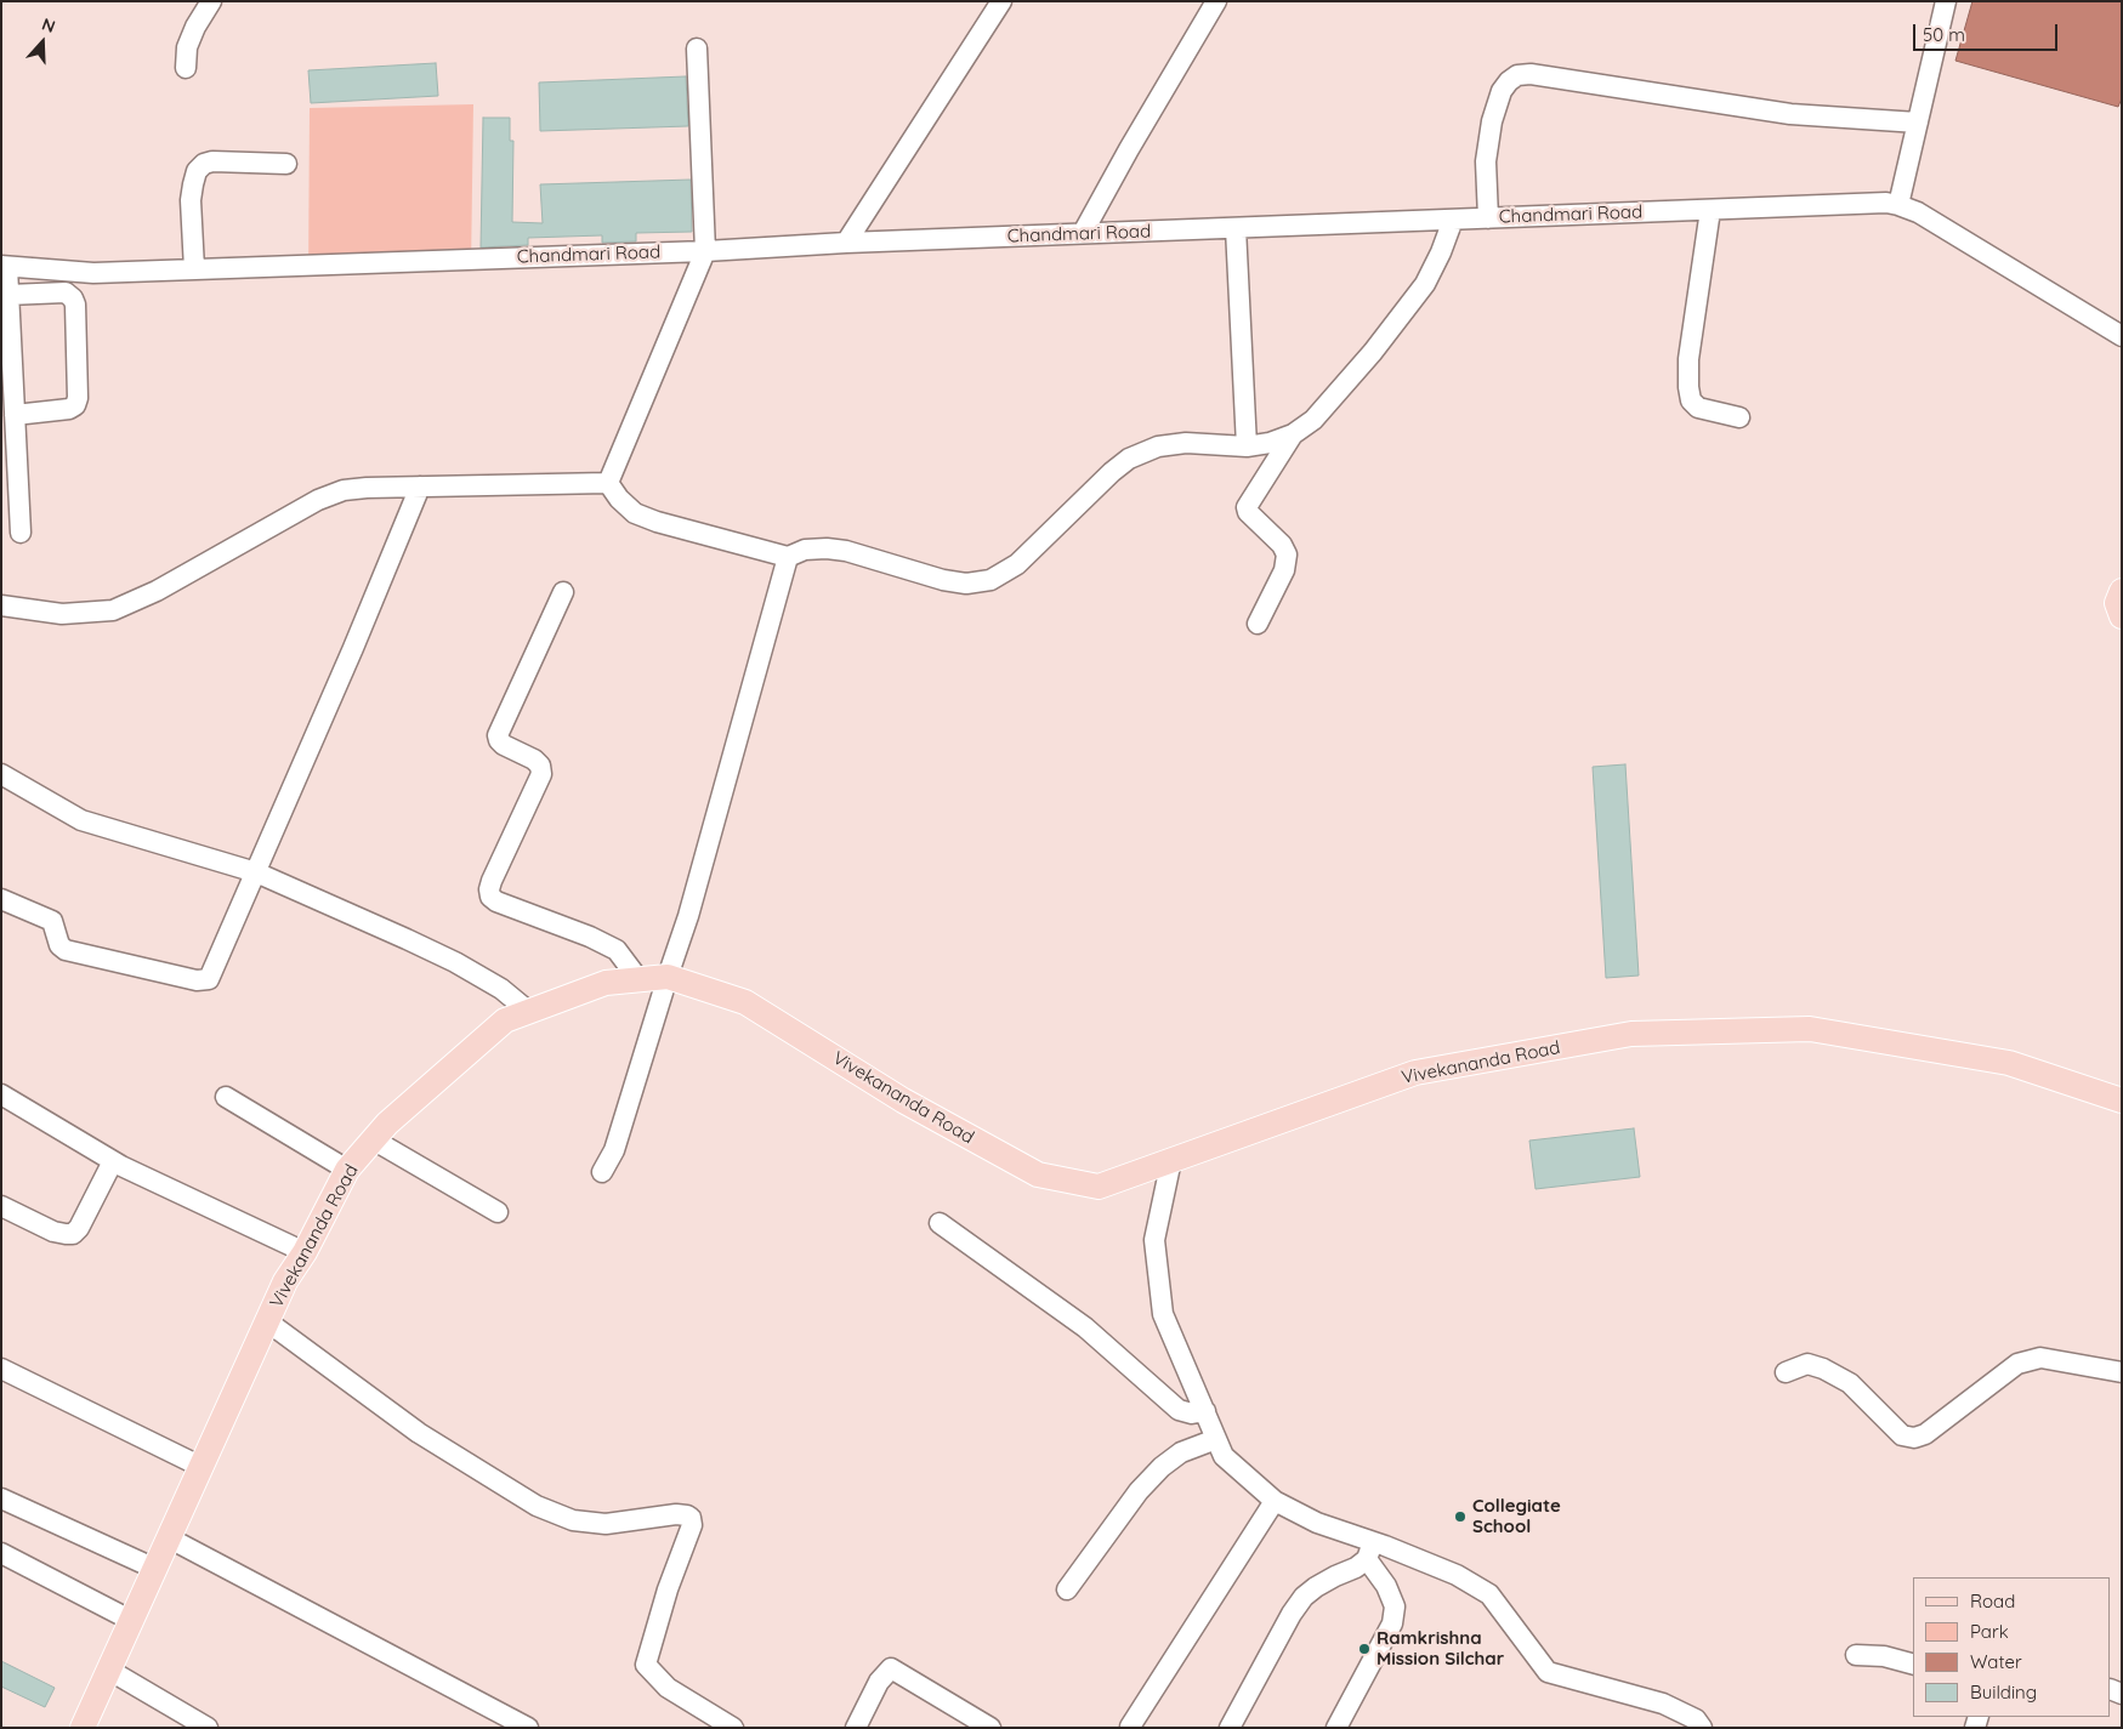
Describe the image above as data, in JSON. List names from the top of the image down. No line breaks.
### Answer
{"streets":{"main road":["Vivekananda Road"],"street":["Chandmari Road"]},"places":["Collegiate School","Ramkrishna Mission Silchar"],"legend":["Road","Park","Water","Building"],"scale_bar":"50 m","north":"top"}
